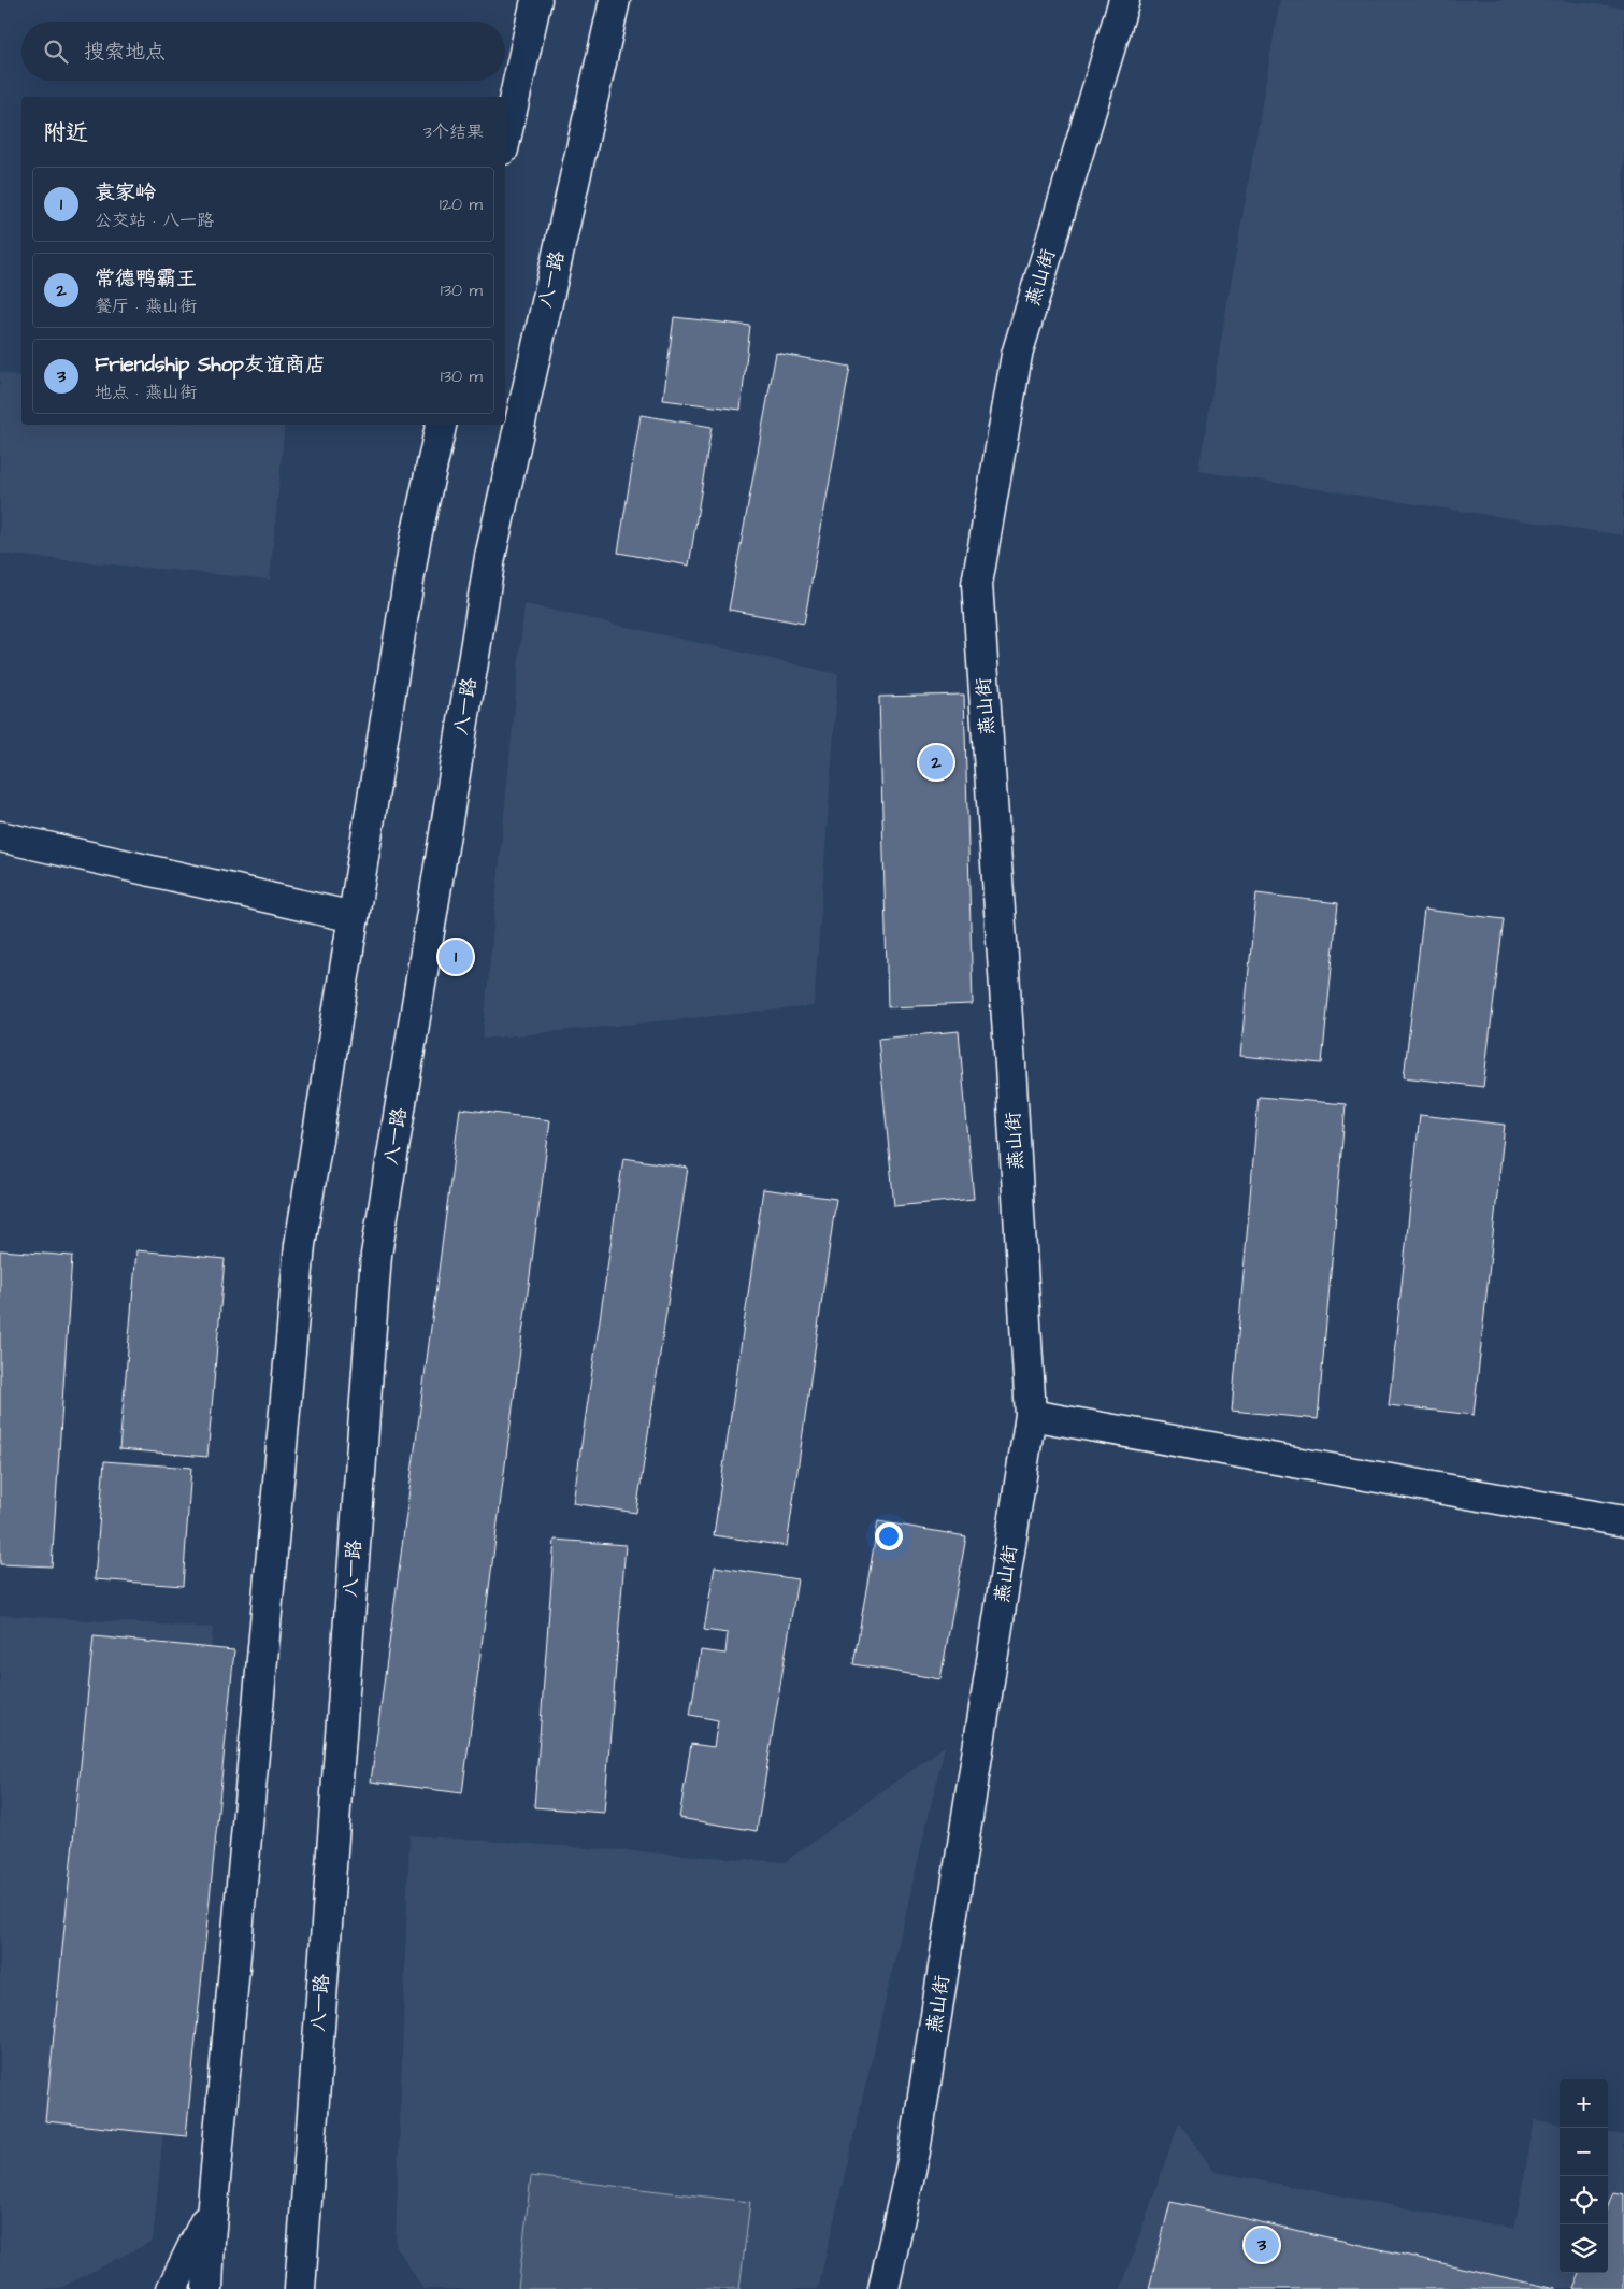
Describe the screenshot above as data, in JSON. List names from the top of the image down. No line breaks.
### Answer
{"streets":{"main road":["燕山街","八一路"]},"page":{"search":"搜索地点","heading":["附近","3个结果"],"list":[{"mark":"1","name":"袁家岭","note":"公交站 · 八一路","value":"120 m"},{"mark":"2","name":"常德鸭霸王","note":"餐厅 · 燕山街","value":"130 m"},{"mark":"3","name":"Friendship Shop友谊商店","note":"地点 · 燕山街","value":"130 m"}],"pins":["2","1","3"],"map_buttons":["+","−"]}}
